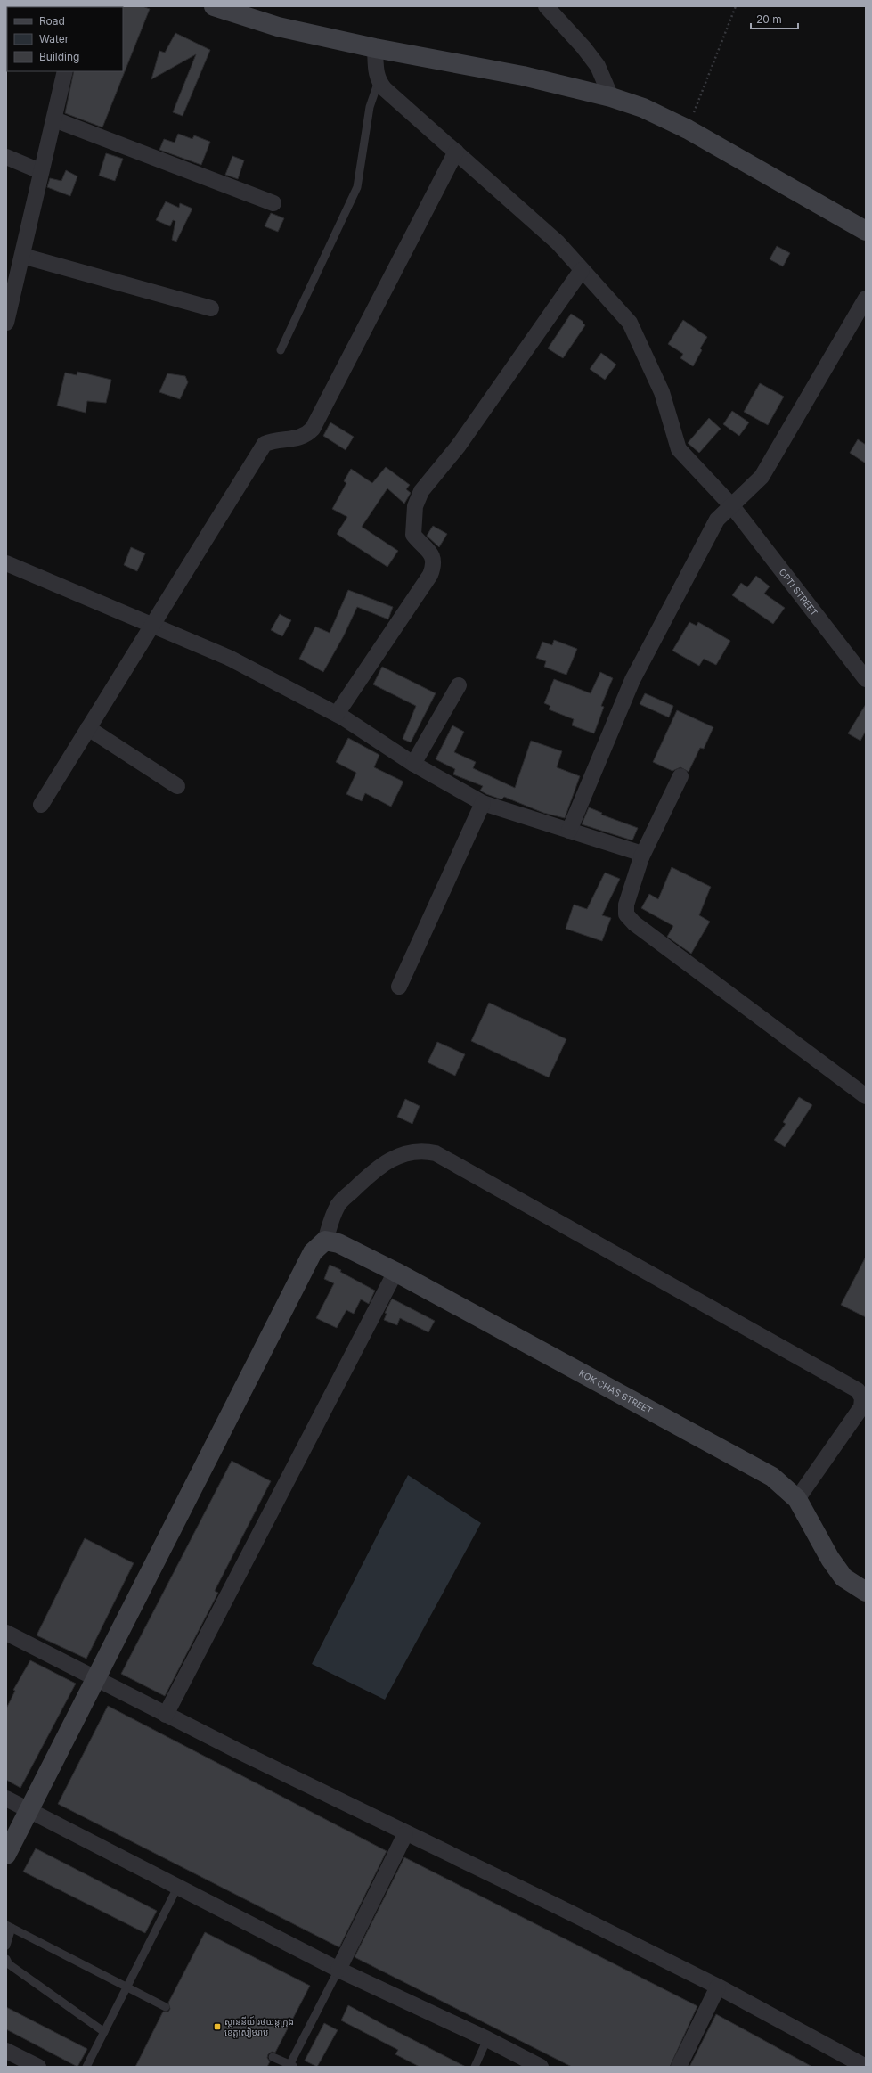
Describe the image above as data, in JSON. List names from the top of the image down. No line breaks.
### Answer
{"streets":{"street":["CPTI STREET","KOK CHAS STREET"]},"places":{"transit":["ស្ថាននីយ៍ រថយន្តក្រុង ខេត្តសៀមរាប"]},"legend":["Road","Water","Building"],"scale_bar":"20 m"}
